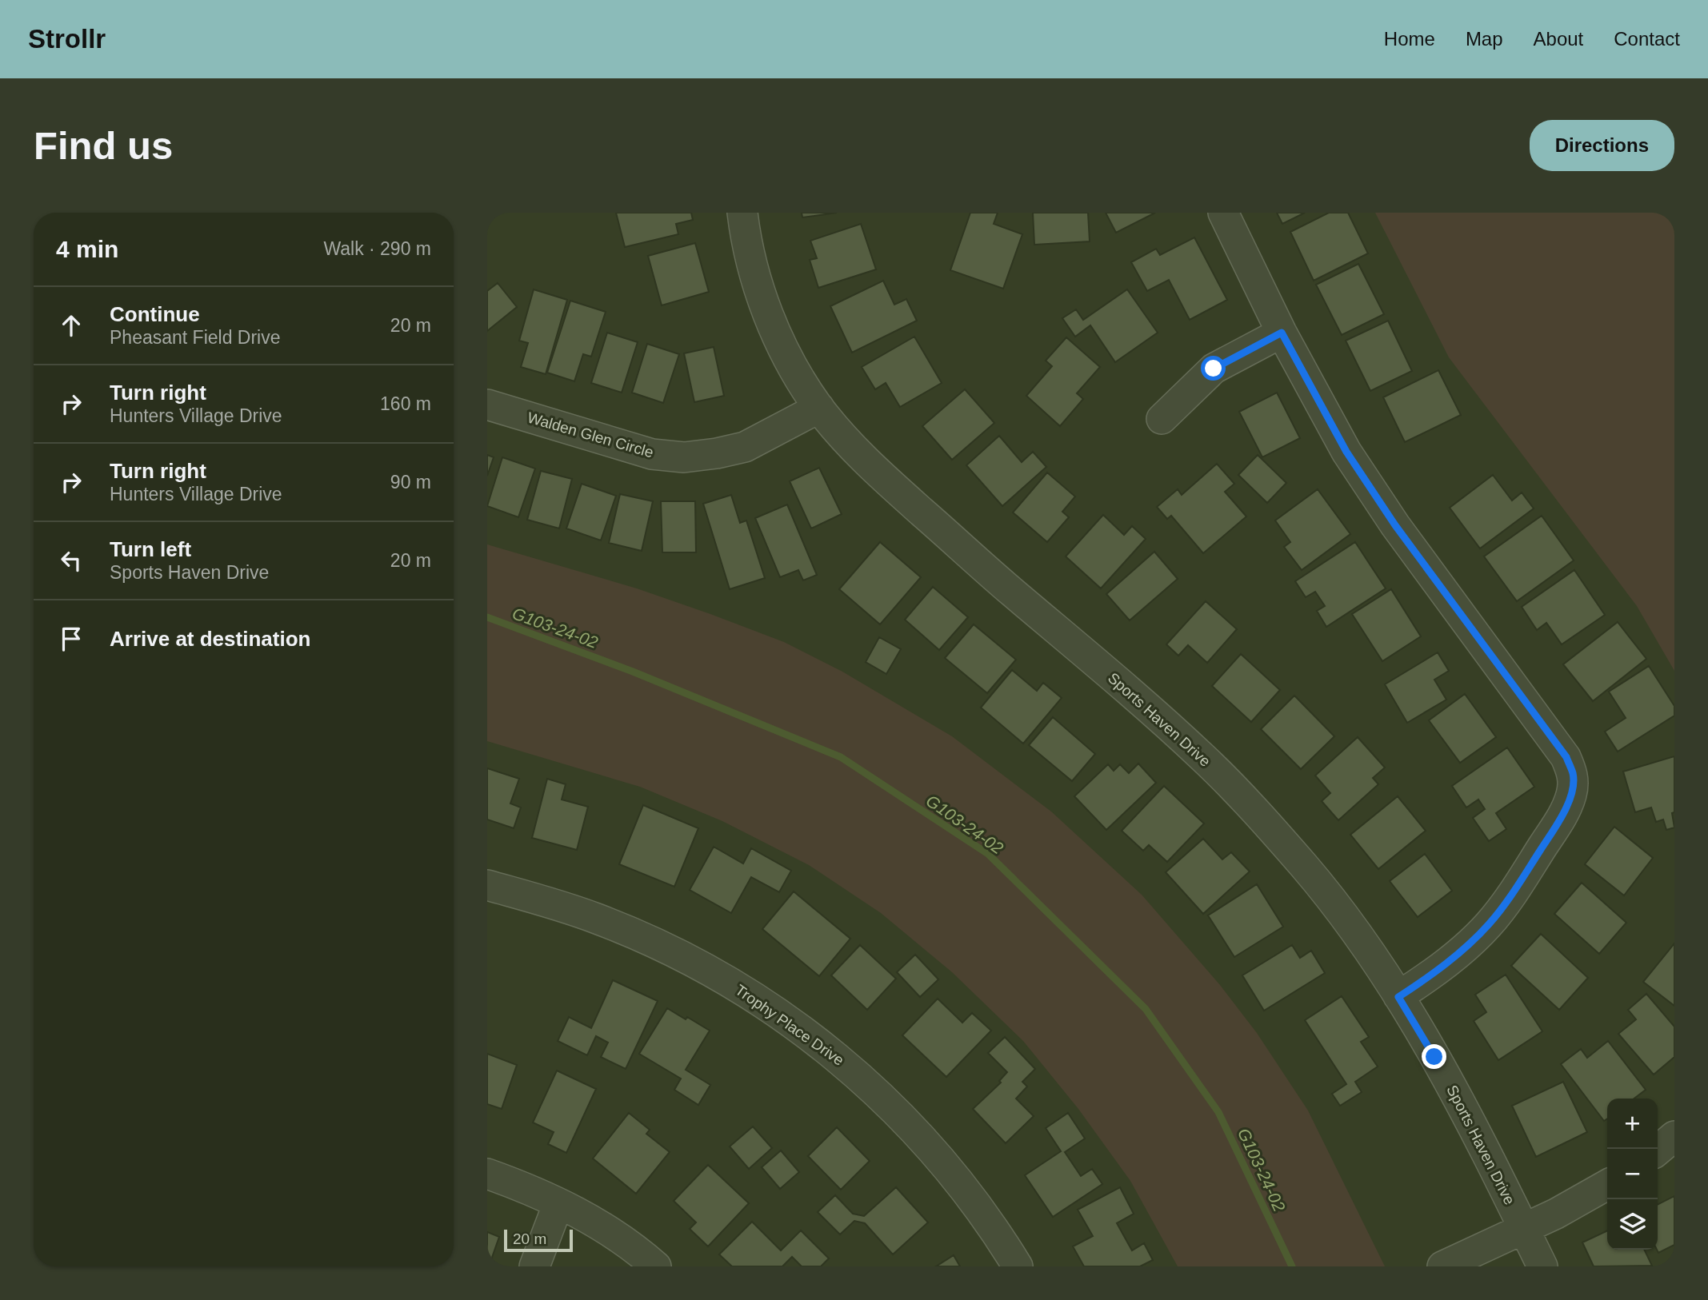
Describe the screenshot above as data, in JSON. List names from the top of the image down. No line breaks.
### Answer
{"streets":{"street":["Walden Glen Circle","Sports Haven Drive","Trophy Place Drive"]},"crossings":[["Walden Glen Circle","Sports Haven Drive"]],"water":["G103-24-02"],"scale_bar":"20 m","page":{"header":"Strollr","nav":["Home","Map","About","Contact"],"buttons":"Directions","title":"Find us","heading":["4 min","Walk · 290 m"],"list":[["Continue","Pheasant Field Drive","20 m"],["Turn right","Hunters Village Drive","160 m"],["Turn right","Hunters Village Drive","90 m"],["Turn left","Sports Haven Drive","20 m"],"Arrive at destination"],"map_buttons":["+","−"],"scale":"20 m"}}
